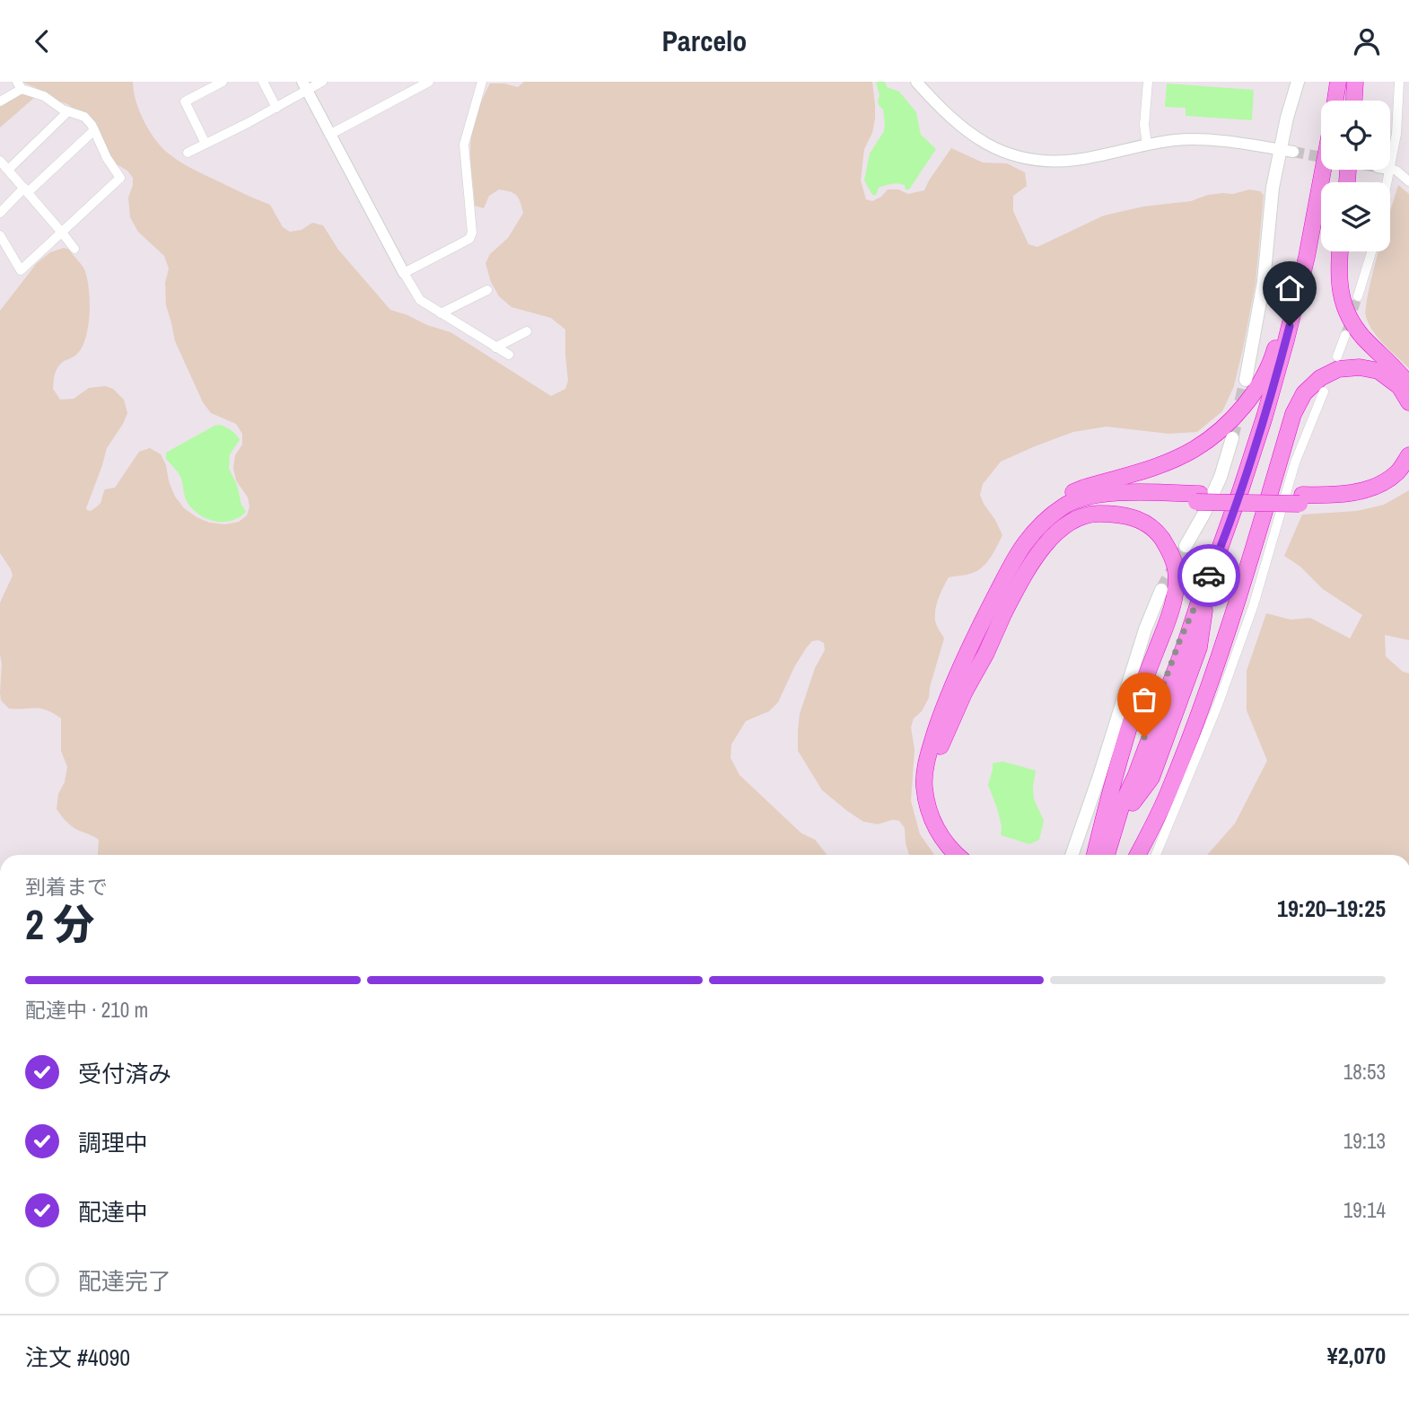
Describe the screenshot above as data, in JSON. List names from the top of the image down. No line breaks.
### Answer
{"page":{"header":"Parcelo","heading":["2 分","到着まで","19:20–19:25"],"panel":["注文 #4090","¥2,070"],"bar":"配達中 · 210 m","list":[["受付済み","18:53"],["調理中","19:13"],["配達中","19:14"],"配達完了"]}}
